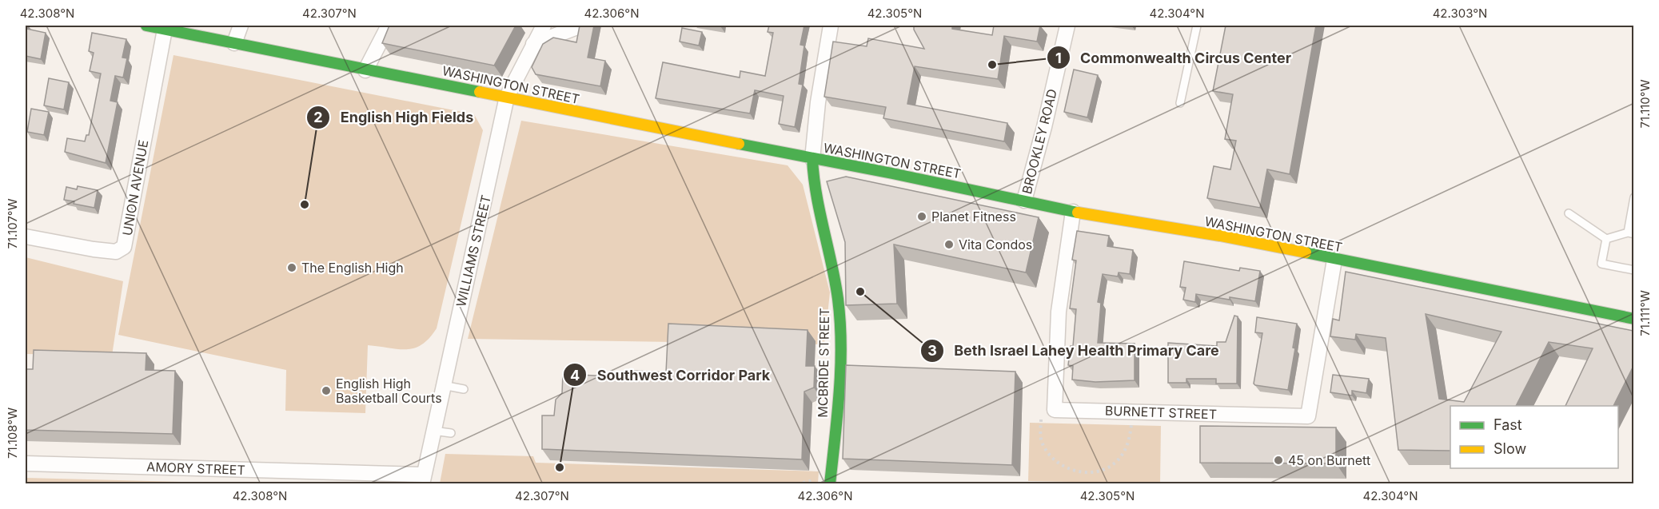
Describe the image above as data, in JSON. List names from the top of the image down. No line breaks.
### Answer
{"streets":{"main road":["WASHINGTON STREET","MCBRIDE STREET"],"street":["BROOKLEY ROAD","UNION AVENUE","WILLIAMS STREET","BURNETT STREET","AMORY STREET"]},"crossings":[["WASHINGTON STREET","BROOKLEY ROAD"],["WASHINGTON STREET","UNION AVENUE"],["WASHINGTON STREET","WILLIAMS STREET"],["WASHINGTON STREET","MCBRIDE STREET"],["WASHINGTON STREET","BURNETT STREET"],["WILLIAMS STREET","AMORY STREET"]],"places":["Commonwealth Circus Center","English High Fields","Planet Fitness","Vita Condos","The English High","Beth Israel Lahey Health Primary Care","English High Basketball Courts","45 on Burnett","Southwest Corridor Park"],"legend":["Fast","Slow"],"coordinates":["42.308°N","42.307°N","42.306°N","42.305°N","42.304°N","42.303°N","71.110°W","71.107°W","71.111°W","71.108°W"]}
